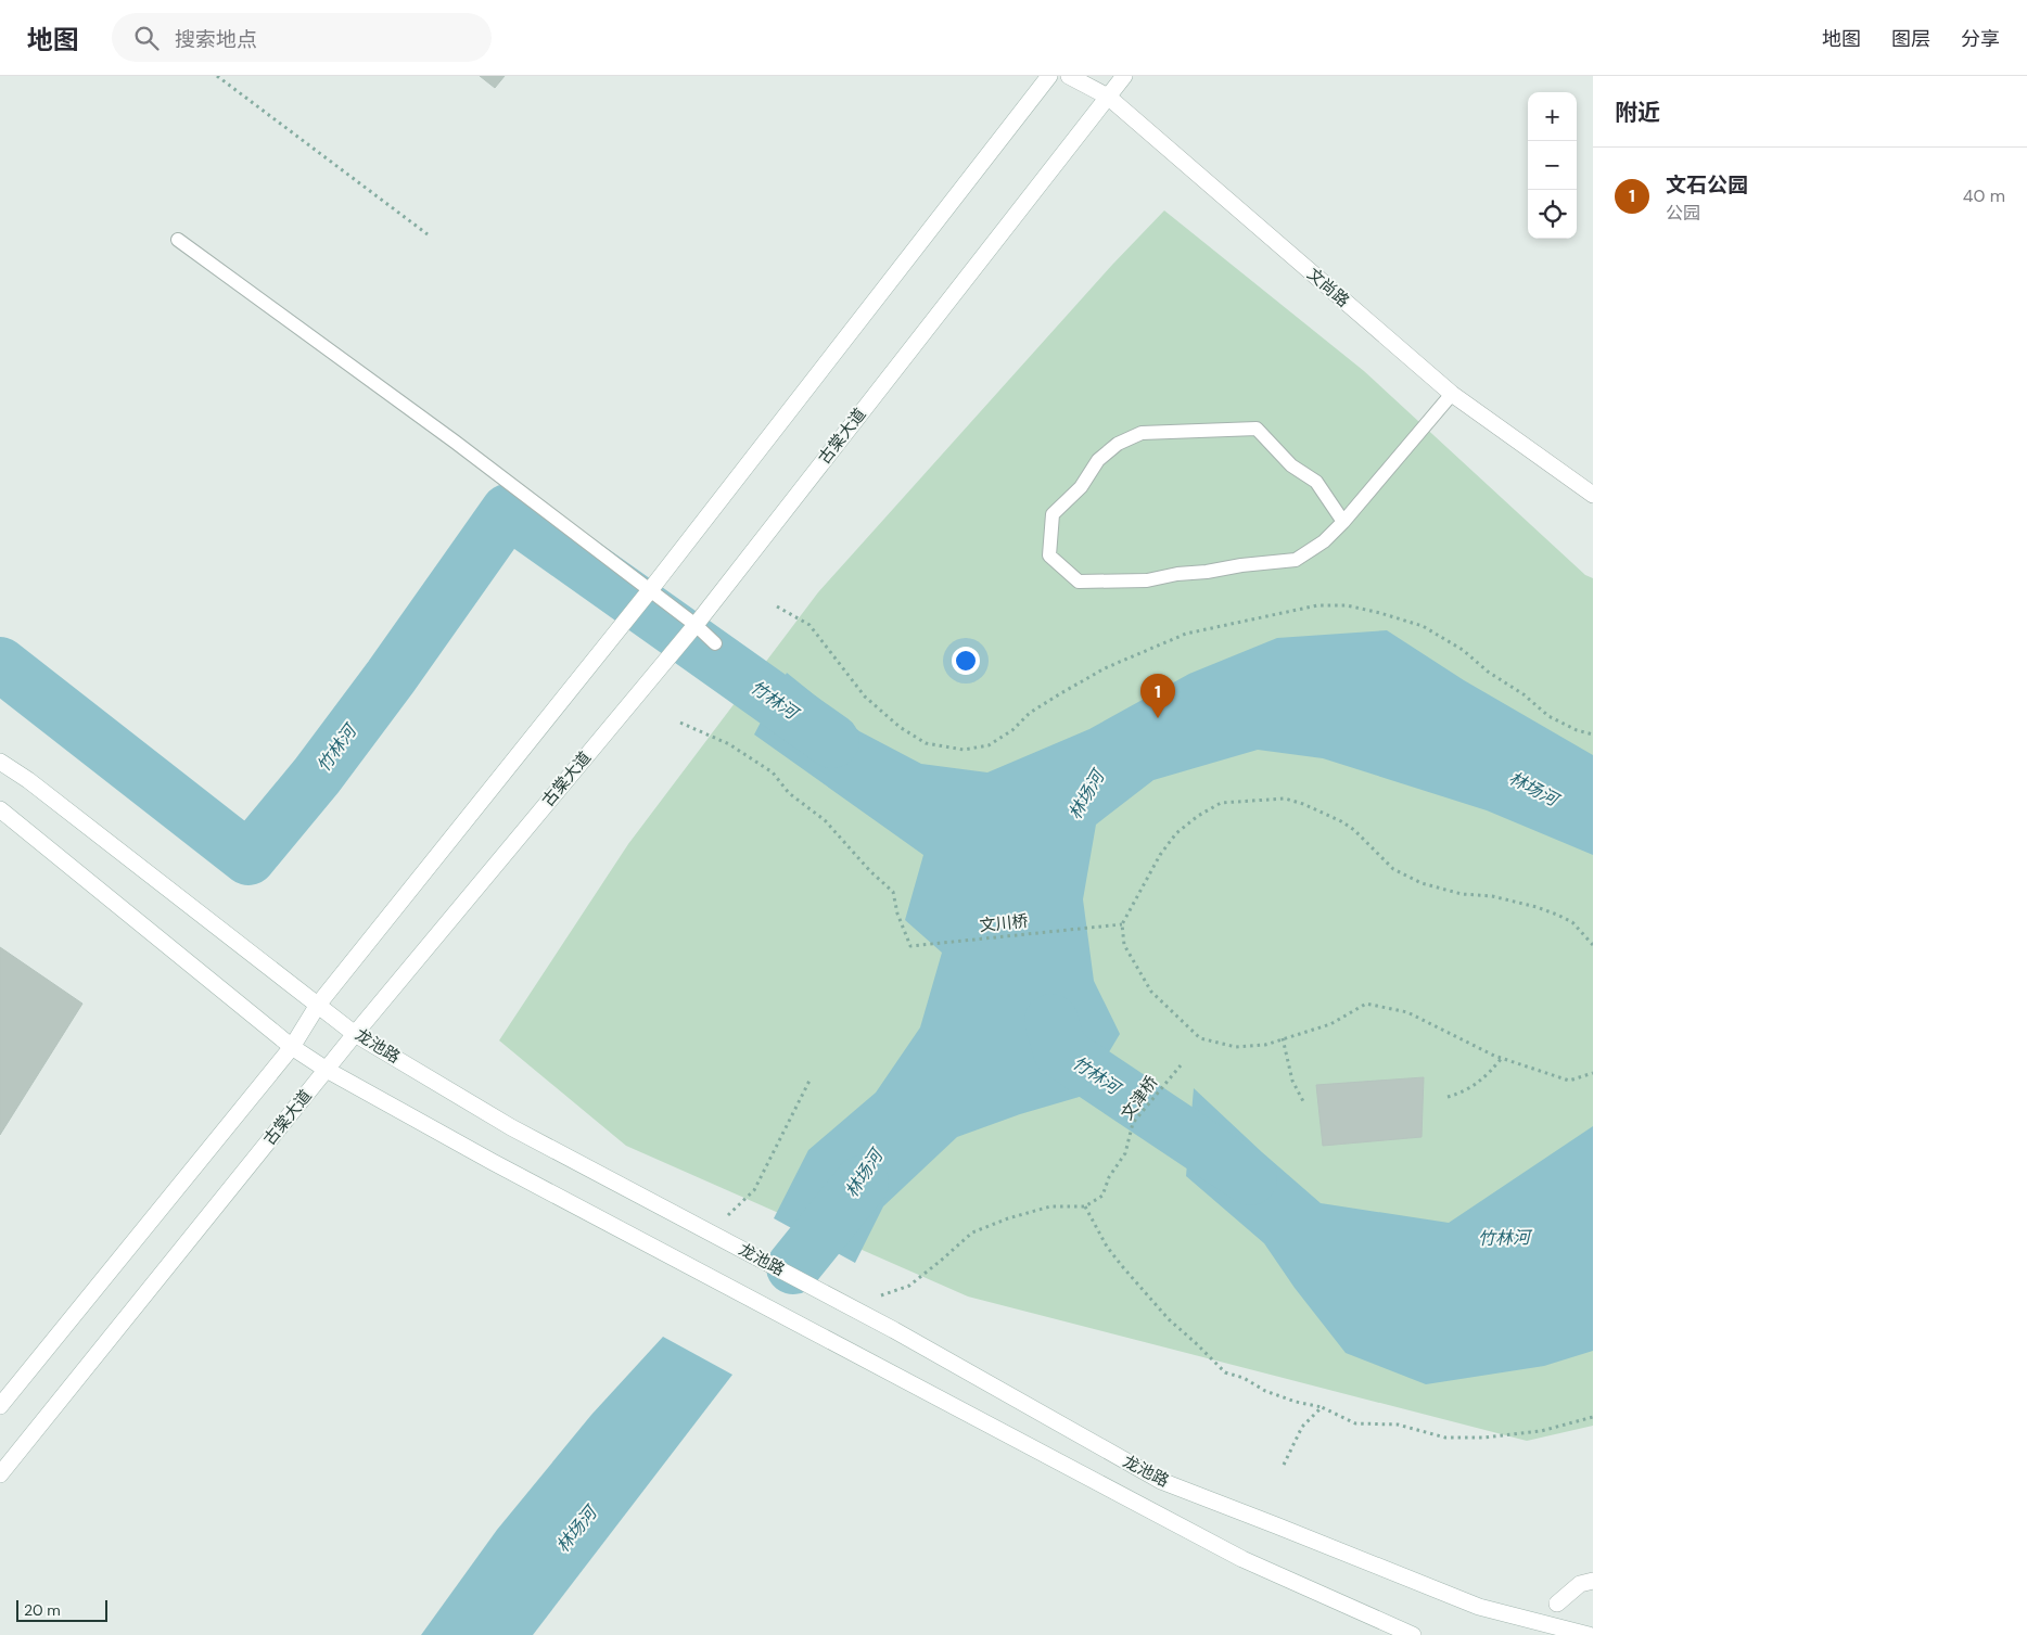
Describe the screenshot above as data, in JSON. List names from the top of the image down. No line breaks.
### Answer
{"streets":{"main road":["文尚路","古棠大道","龙池路"],"path":["文川桥","文津桥"]},"crossings":[["文尚路","古棠大道"],["古棠大道","龙池路"]],"water":["竹林河","林场河"],"scale_bar":"20 m","page":{"header":"地图","search":"搜索地点","nav":["地图","图层","分享"],"heading":"附近","map_buttons":["+","−"],"list":[{"mark":"1","name":"文石公园","note":"公园","value":"40 m"}],"pins":"1","scale":"20 m"}}
